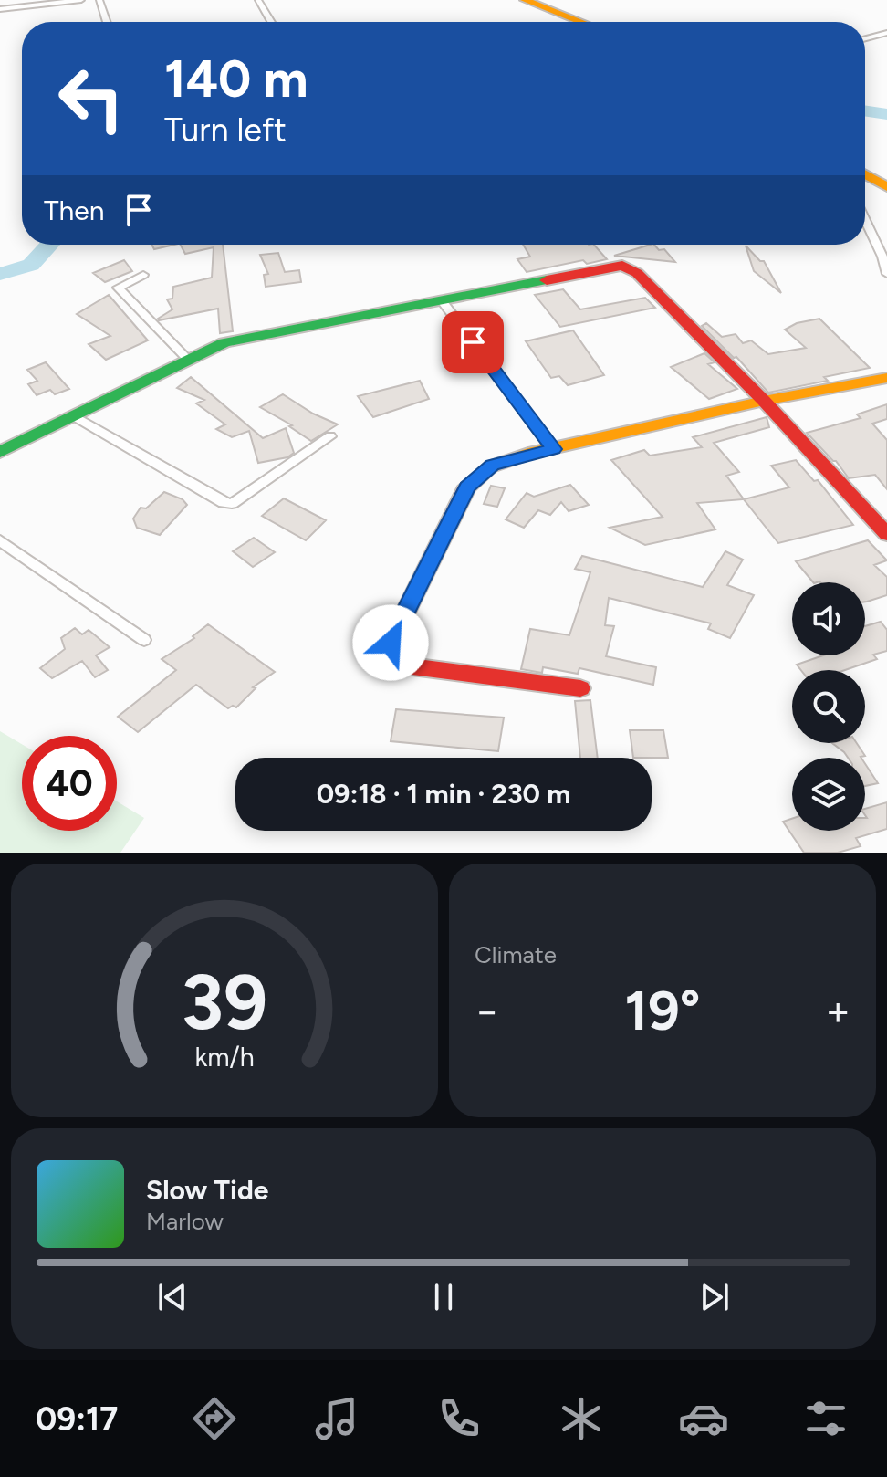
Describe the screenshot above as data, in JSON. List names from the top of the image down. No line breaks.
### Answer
{"page":{"turn":["140 m","Turn left"],"then":"Then","limit":"40","trip":"09:18 · 1 min · 230 m","tile":"Climate","heat":["−","19°","+"],"song":["Slow Tide","Marlow"],"tabs":"09:17","gauge":["39","km/h"]}}
